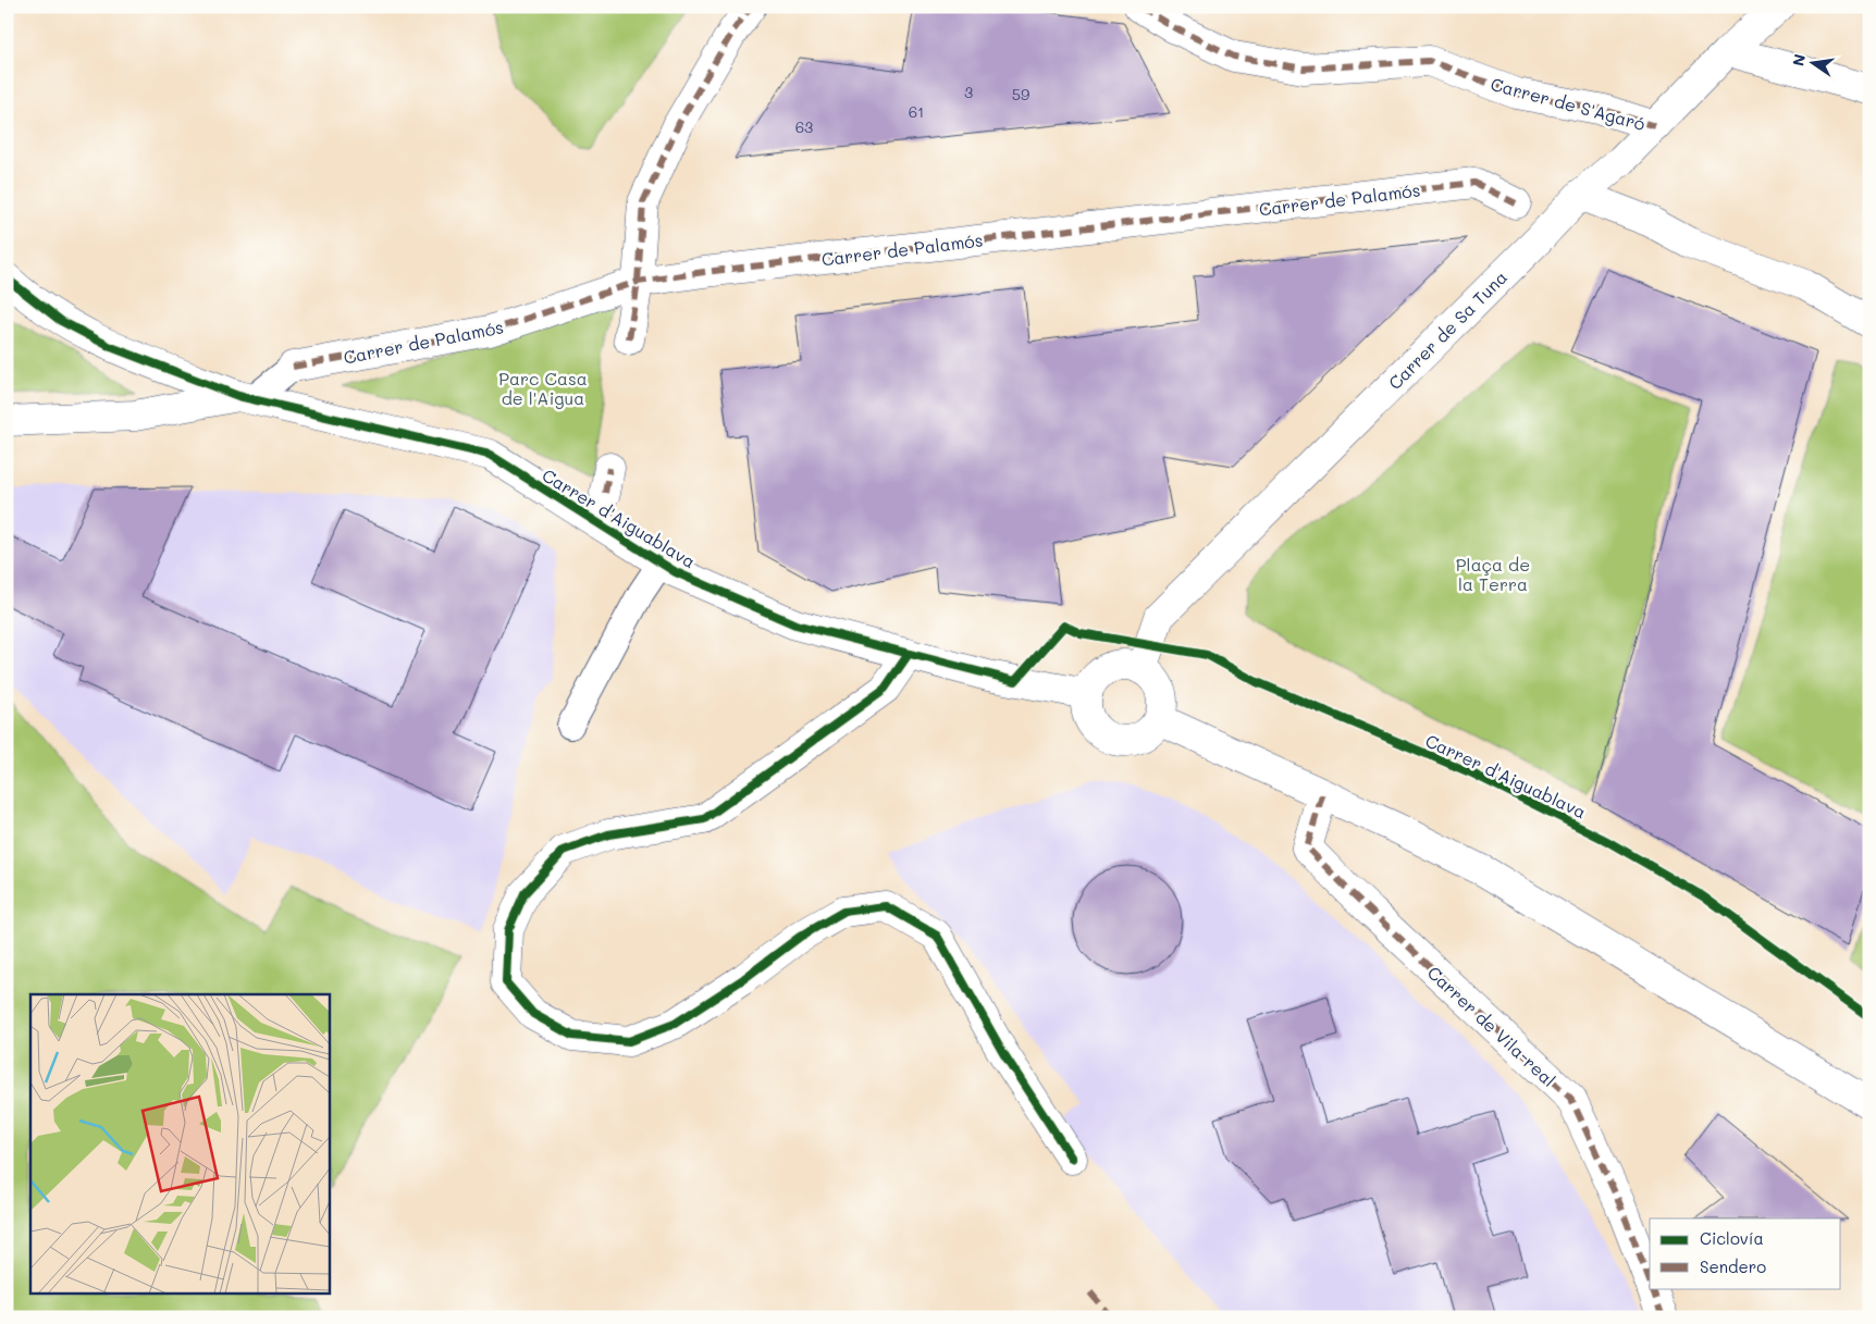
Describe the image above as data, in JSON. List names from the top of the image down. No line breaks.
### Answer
{"streets":{"street":["Carrer de S'Agaró","Carrer de Palamós","Carrer de Sa Tuna","Carrer d'Aiguablava","Carrer de Vila-real"]},"crossings":[["Carrer de S'Agaró","Carrer de Sa Tuna"],["Carrer de Sa Tuna","Carrer d'Aiguablava"]],"parks":["Parc Casa de l'Aigua","Plaça de la Terra"],"house_numbers":["3","59","61","63"],"legend":["Ciclovía","Sendero"],"north":"left"}
